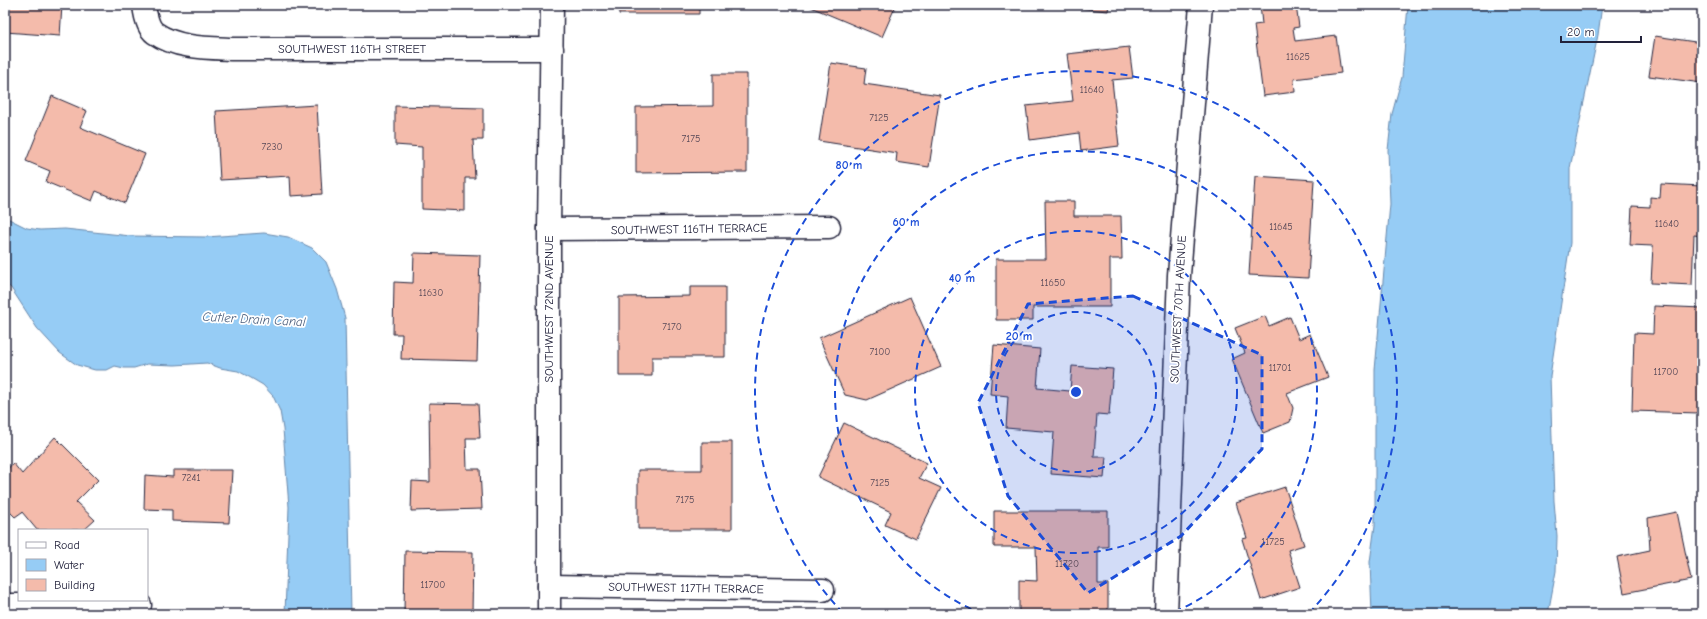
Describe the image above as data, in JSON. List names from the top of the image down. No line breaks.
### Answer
{"streets":{"street":["SOUTHWEST 116TH STREET","SOUTHWEST 116TH TERRACE","SOUTHWEST 72ND AVENUE","SOUTHWEST 70TH AVENUE","SOUTHWEST 117TH TERRACE"]},"crossings":[["SOUTHWEST 116TH STREET","SOUTHWEST 72ND AVENUE"],["SOUTHWEST 116TH TERRACE","SOUTHWEST 72ND AVENUE"],["SOUTHWEST 72ND AVENUE","SOUTHWEST 117TH TERRACE"]],"water":["Cutler Drain Canal"],"house_numbers":["11625","11640","7125","7175","7230","11640","11645","11650","11630","7170","7100","11701","11700","7241","7125","7175","11725","11720","11700"],"legend":["Road","Water","Building"],"scale_bar":"20 m","rings":["80 m","60 m","40 m","20 m"]}
